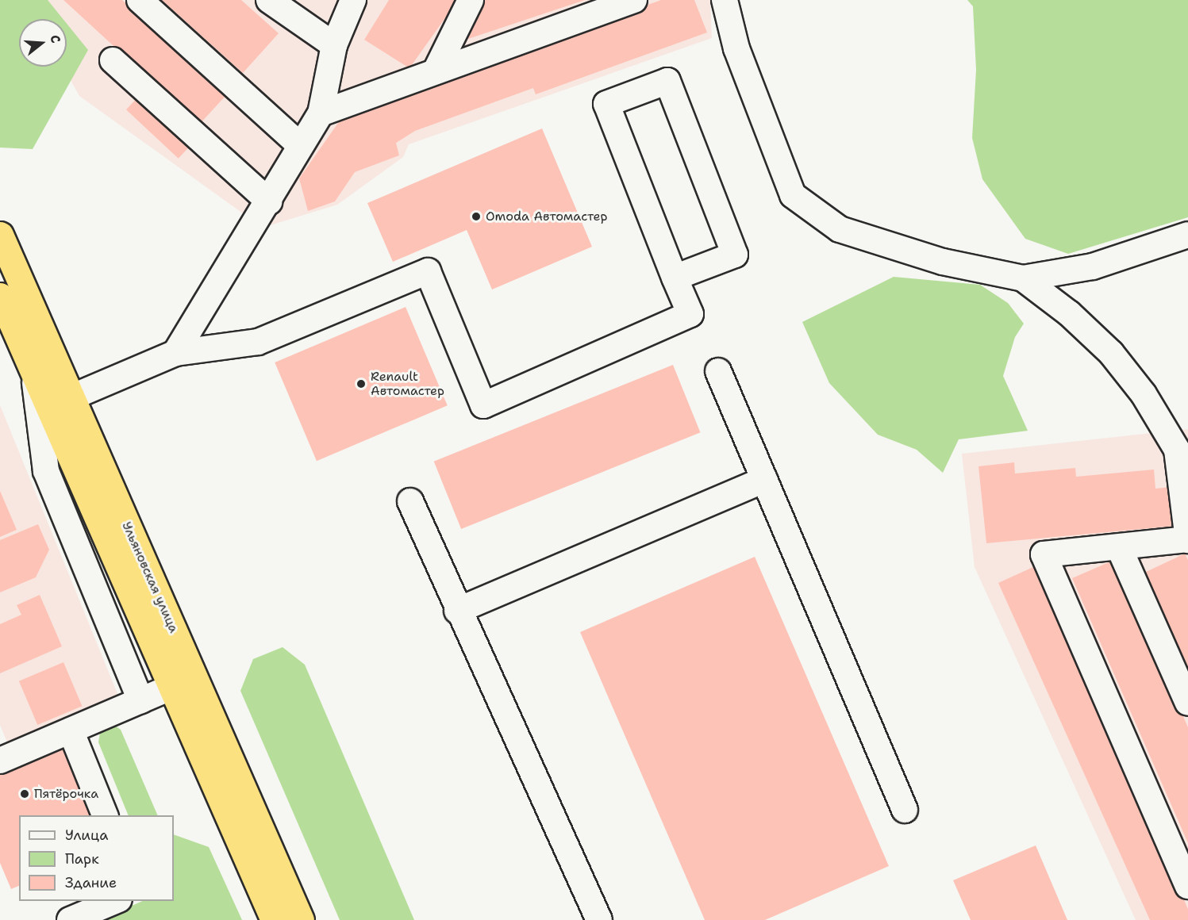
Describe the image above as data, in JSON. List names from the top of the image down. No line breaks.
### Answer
{"streets":{"highway":["Ульяновская улица"]},"places":["Omoda Автомастер","Renault Автомастер","Пятёрочка"],"legend":["Улица","Парк","Здание"],"north":"right"}
